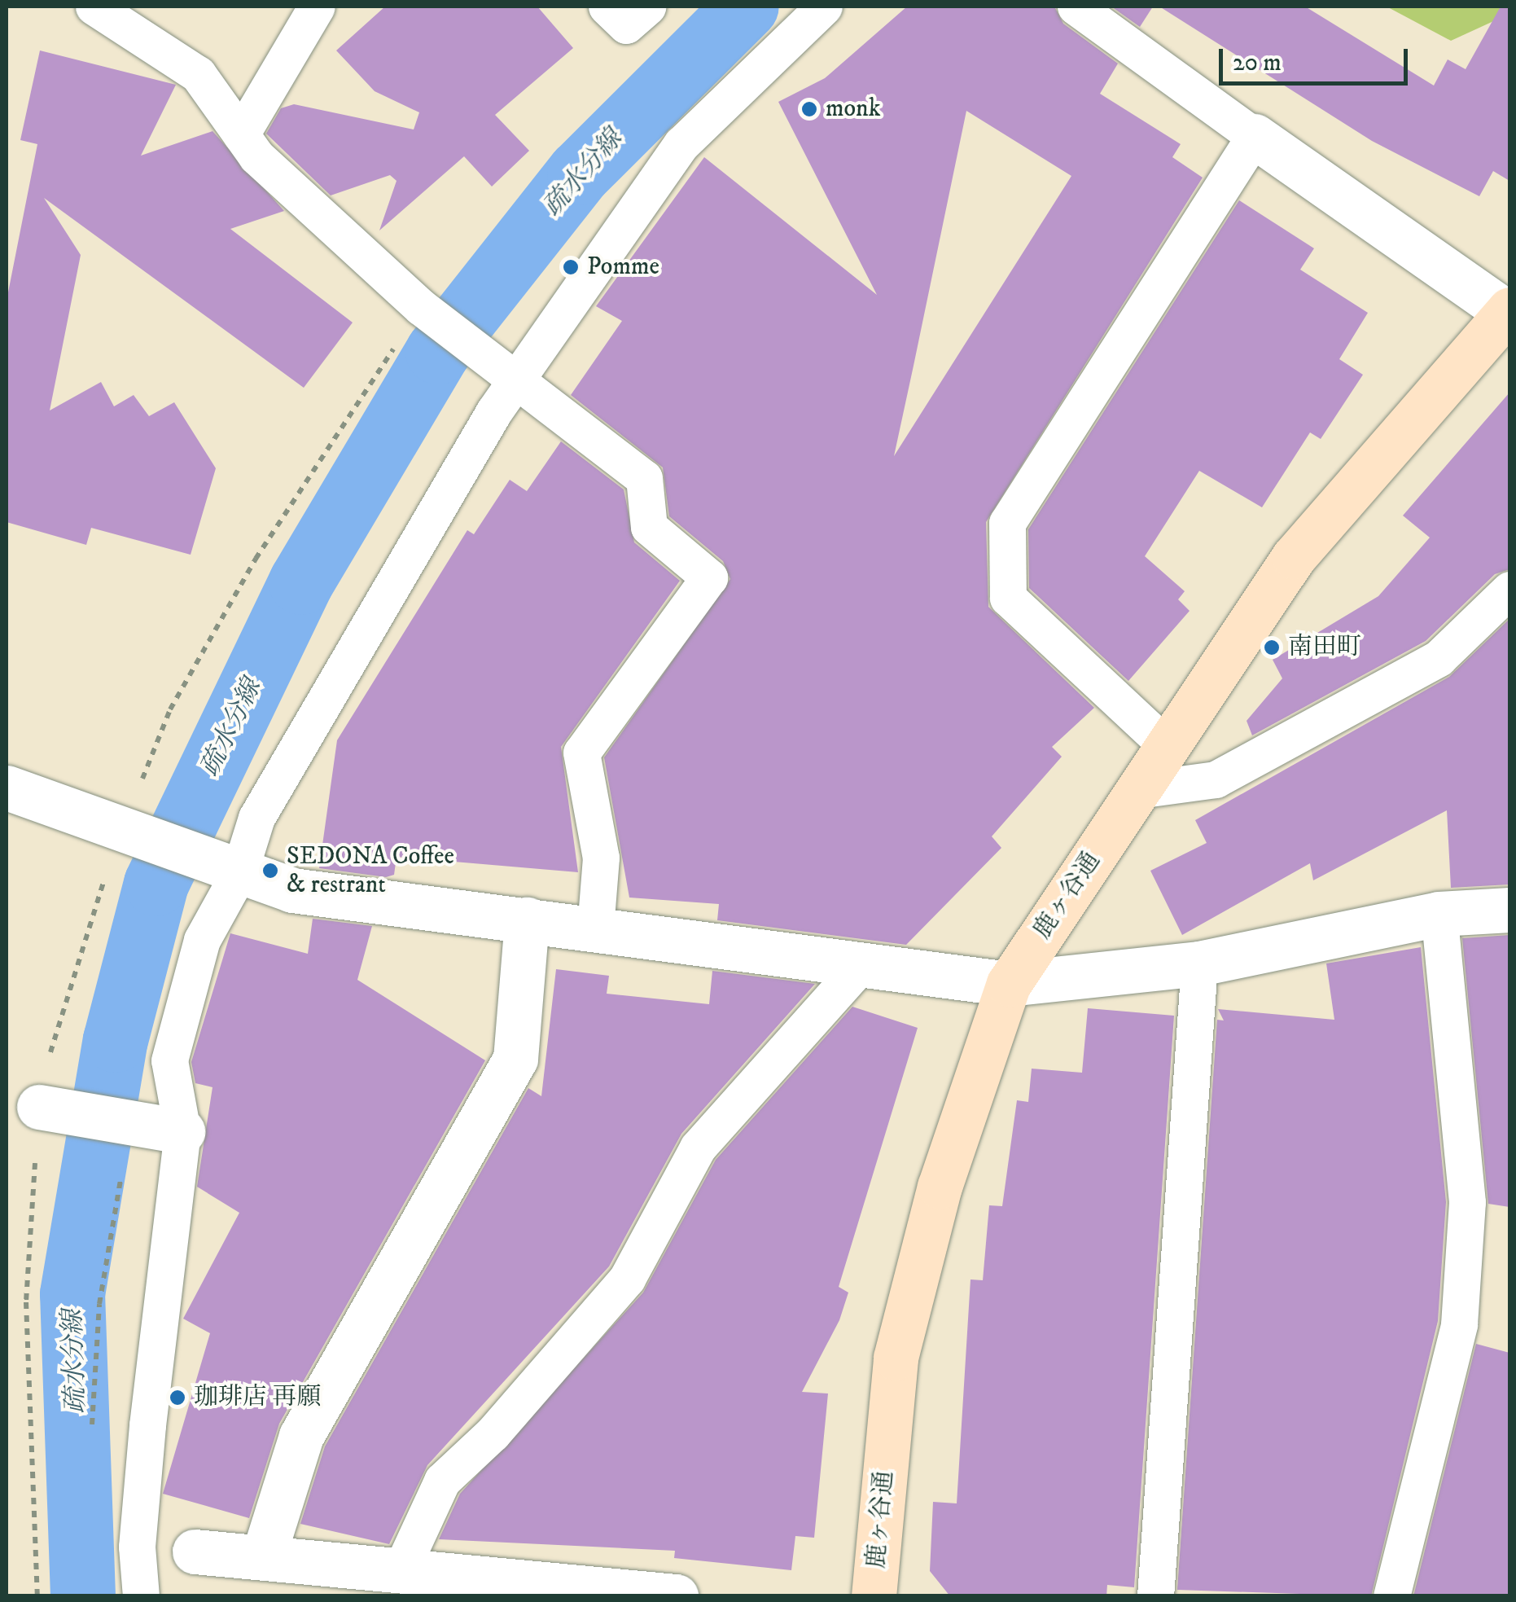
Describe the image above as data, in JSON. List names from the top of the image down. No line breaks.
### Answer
{"streets":{"street":["鹿ヶ谷通"]},"water":["疏水分線"],"places":["monk","Pomme","南田町","SEDONA Coffee & restrant","珈琲店 再願"],"scale_bar":"20 m"}
